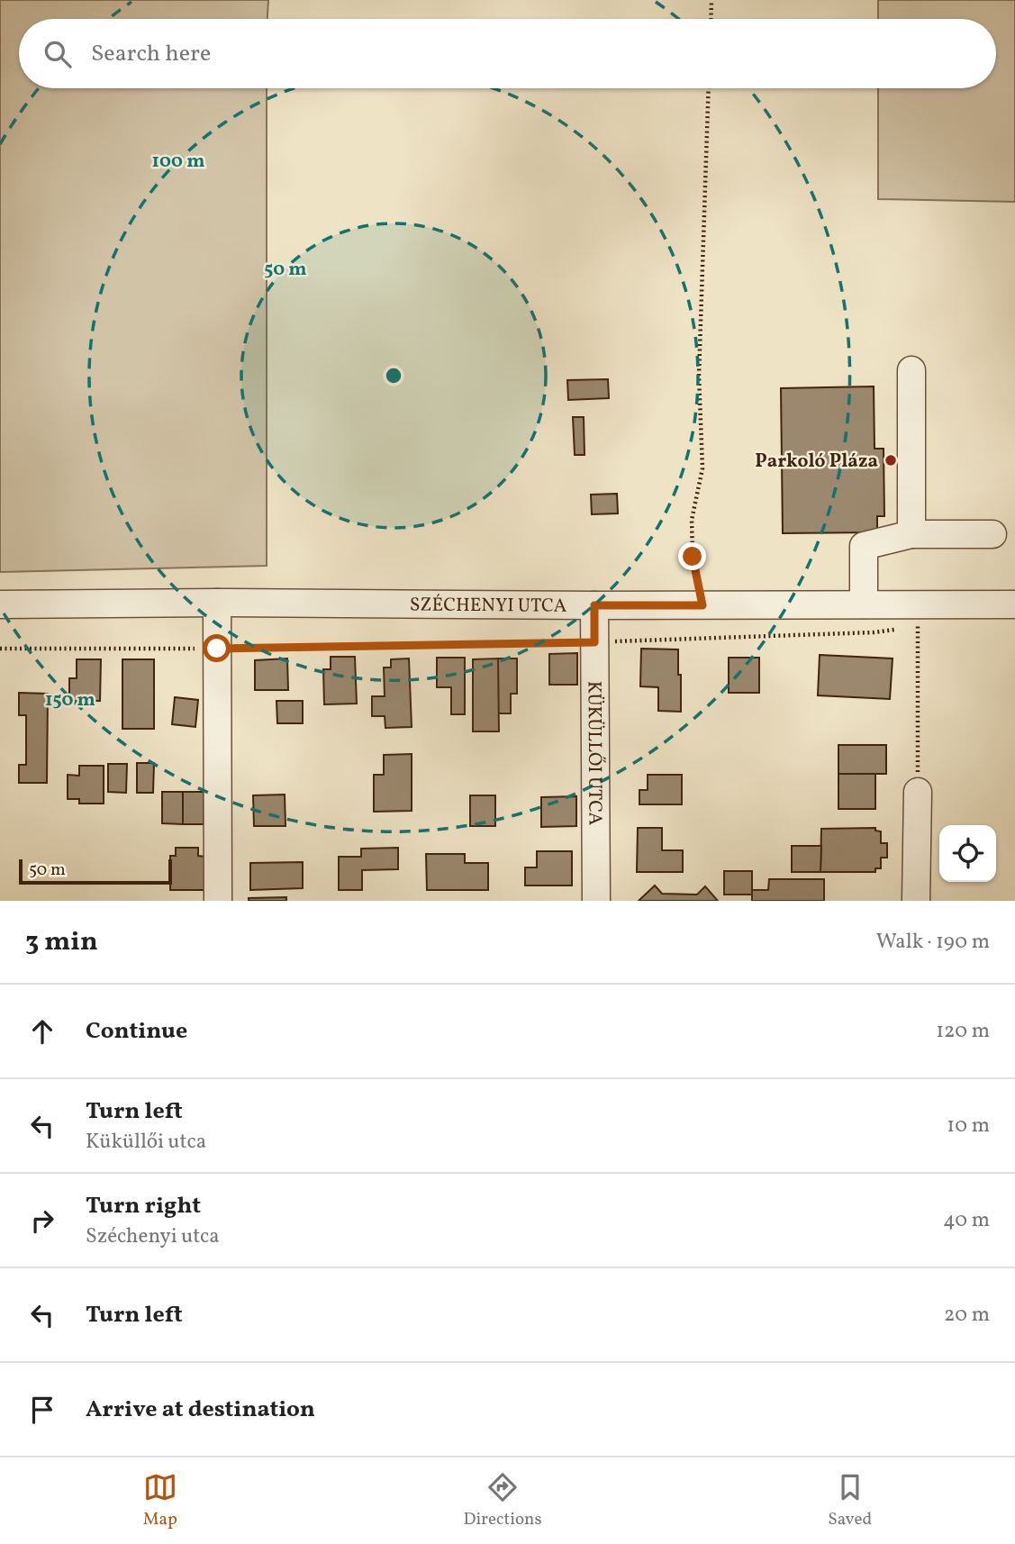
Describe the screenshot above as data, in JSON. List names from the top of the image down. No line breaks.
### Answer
{"streets":{"street":["SZÉCHENYI UTCA","KÜKÜLLŐI UTCA"]},"crossings":[["SZÉCHENYI UTCA","KÜKÜLLŐI UTCA"]],"places":["Parkoló Pláza"],"scale_bar":"50 m","page":{"search":"Search here","scale":"50 m","heading":["3 min","Walk · 190 m"],"list":[["Continue","120 m"],["Turn left","Küküllői utca","10 m"],["Turn right","Széchenyi utca","40 m"],["Turn left","20 m"],"Arrive at destination"],"nav":["Map","Directions","Saved"]},"rings":["100 m","50 m","150 m"]}
